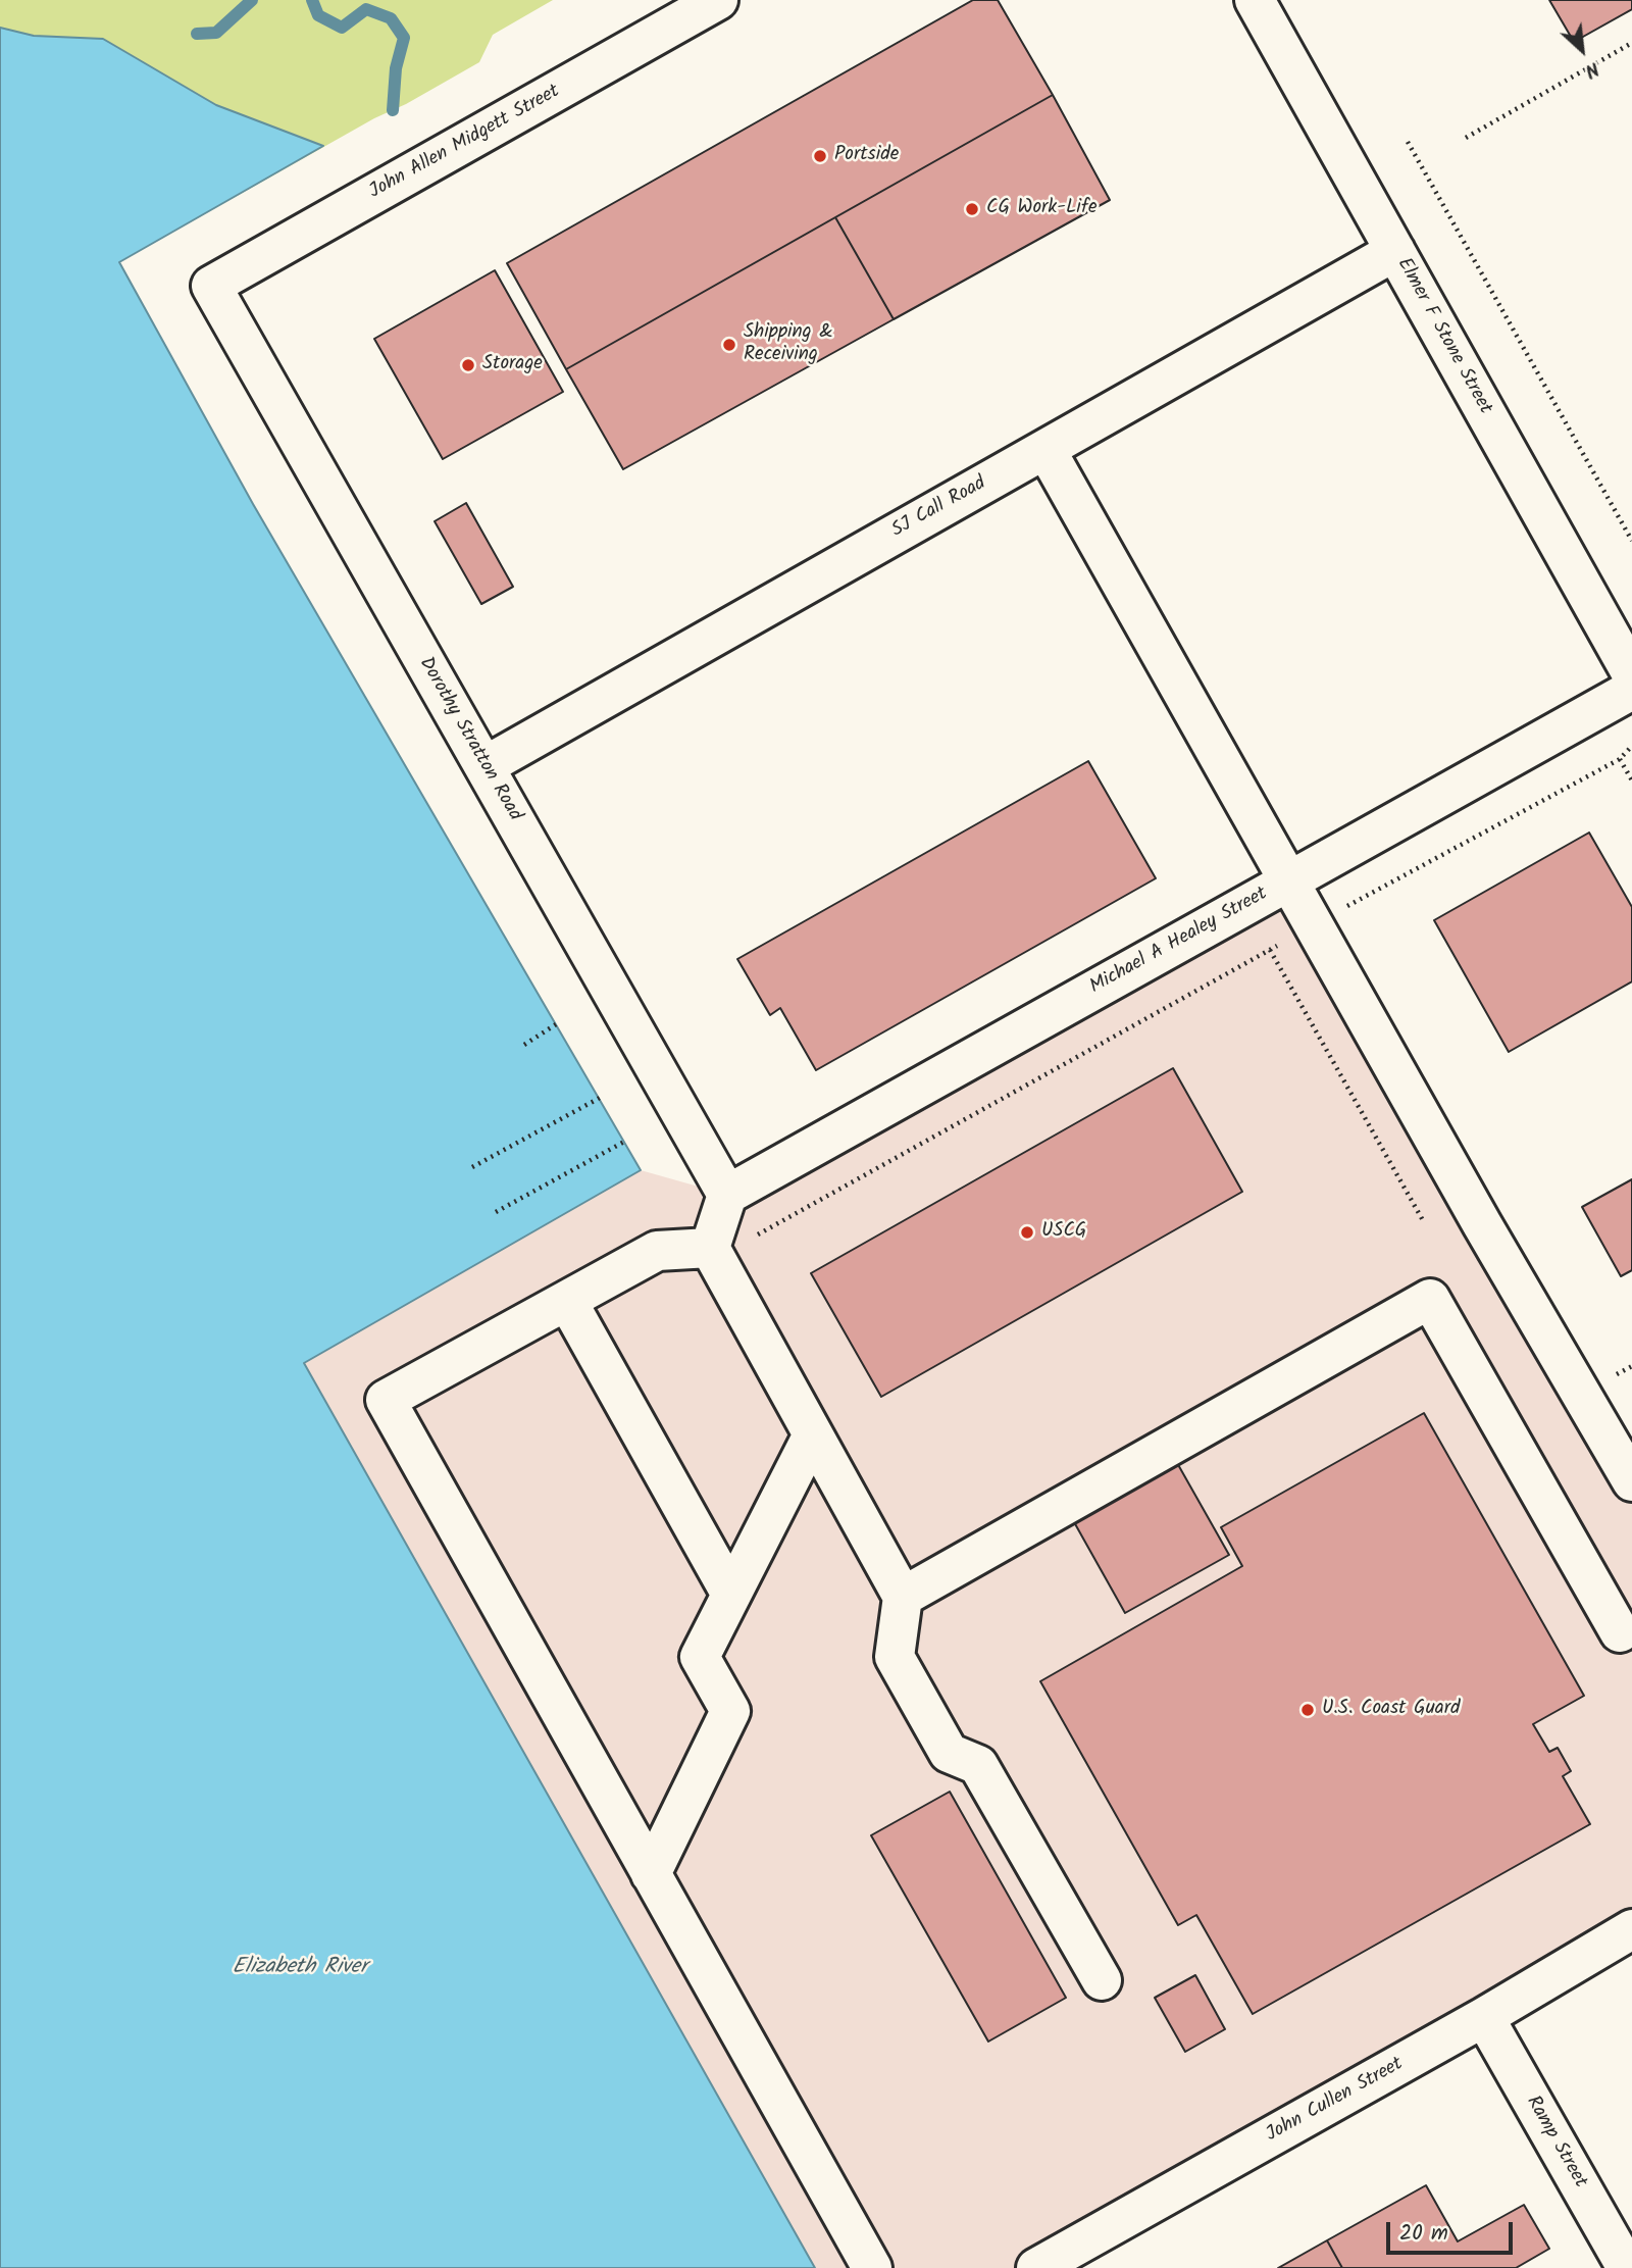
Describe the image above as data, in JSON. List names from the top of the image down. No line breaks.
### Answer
{"streets":{"street":["John Allen Midgett Street","Elmer F Stone Street","SJ Call Road","Dorothy Stratton Road","Michael A Healey Street","John Cullen Street","Ramp Street"]},"crossings":[["John Allen Midgett Street","Dorothy Stratton Road"],["Elmer F Stone Street","SJ Call Road"],["SJ Call Road","Dorothy Stratton Road"],["Dorothy Stratton Road","Michael A Healey Street"],["John Cullen Street","Ramp Street"]],"water":["Elizabeth River"],"places":["Portside","CG Work-Life","Shipping & Receiving","Storage","USCG","U.S. Coast Guard"],"scale_bar":"20 m","north":"bottom right"}
